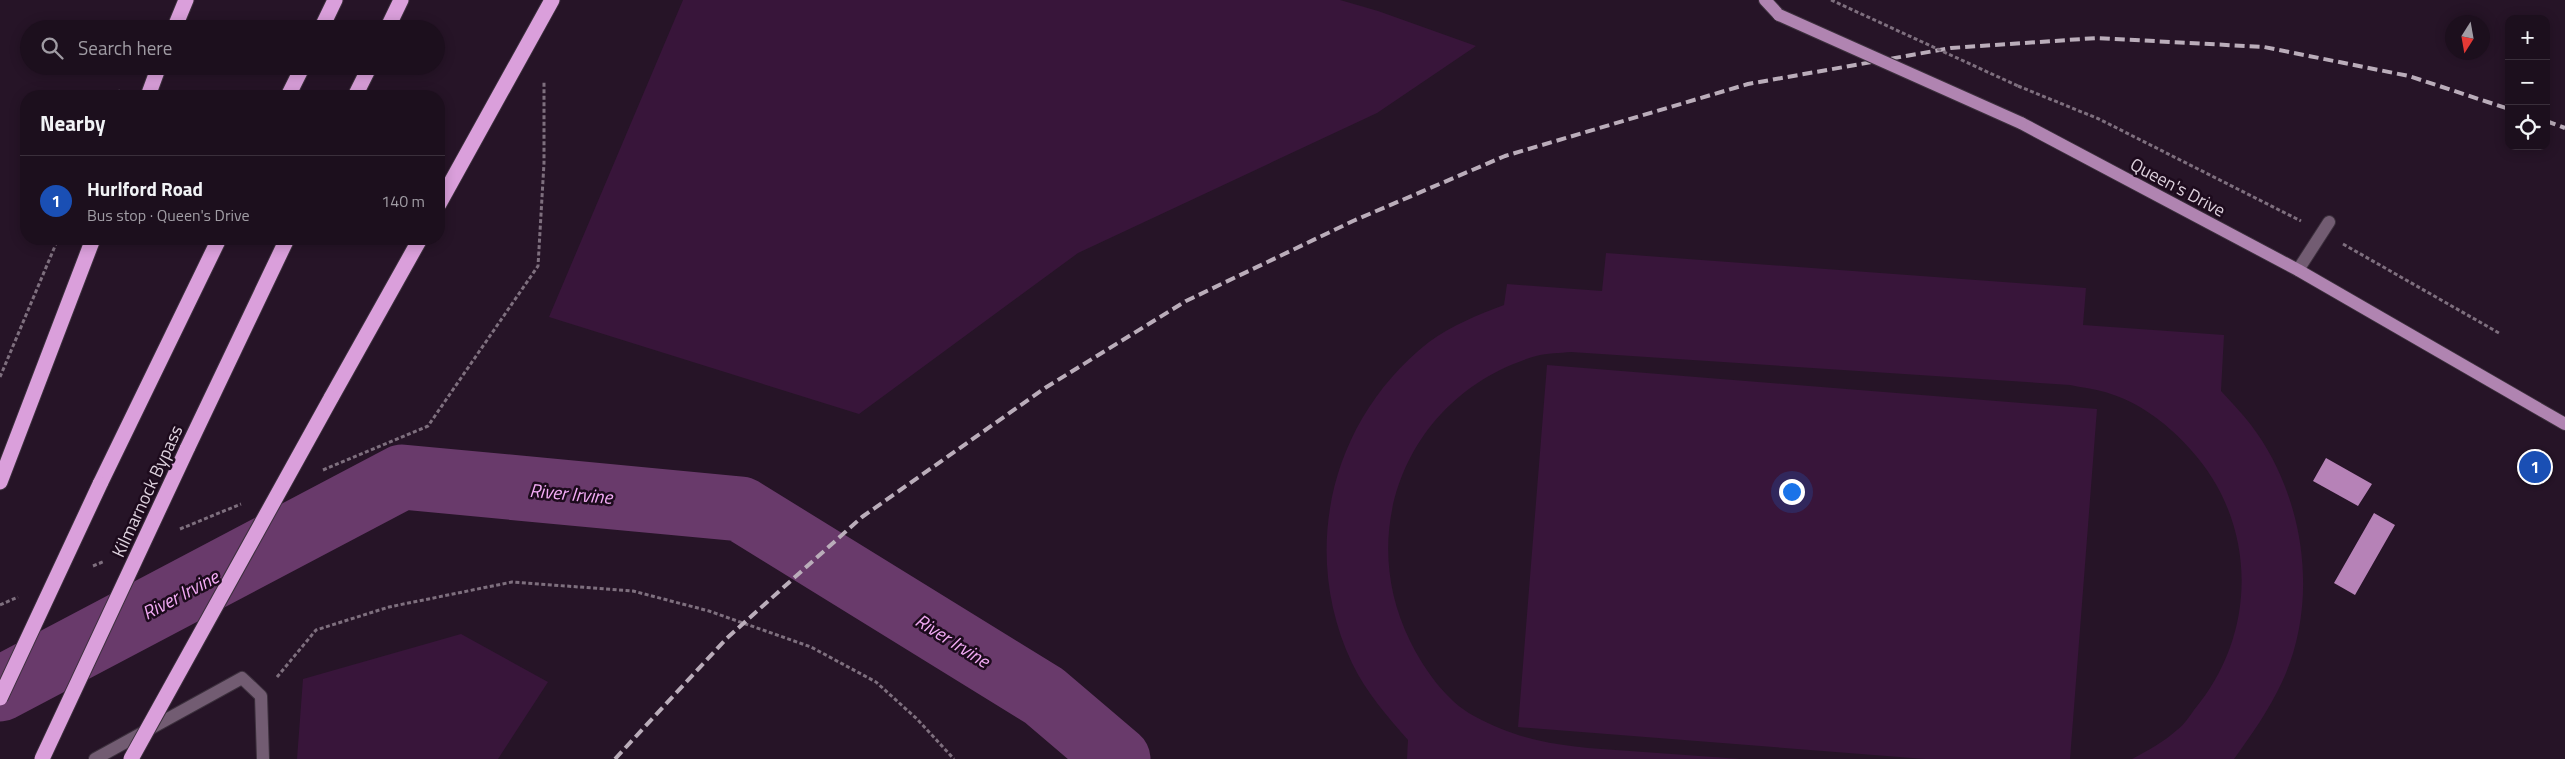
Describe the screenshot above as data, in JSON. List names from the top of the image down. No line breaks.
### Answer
{"streets":{"highway":["Kilmarnock Bypass"],"main road":["Queen's Drive"]},"water":["River Irvine"],"north":"bottom","page":{"map_buttons":["+","−"],"search":"Search here","heading":"Nearby","list":[{"mark":"1","name":"Hurlford Road","note":"Bus stop · Queen's Drive","value":"140 m"}],"pins":"1"}}
